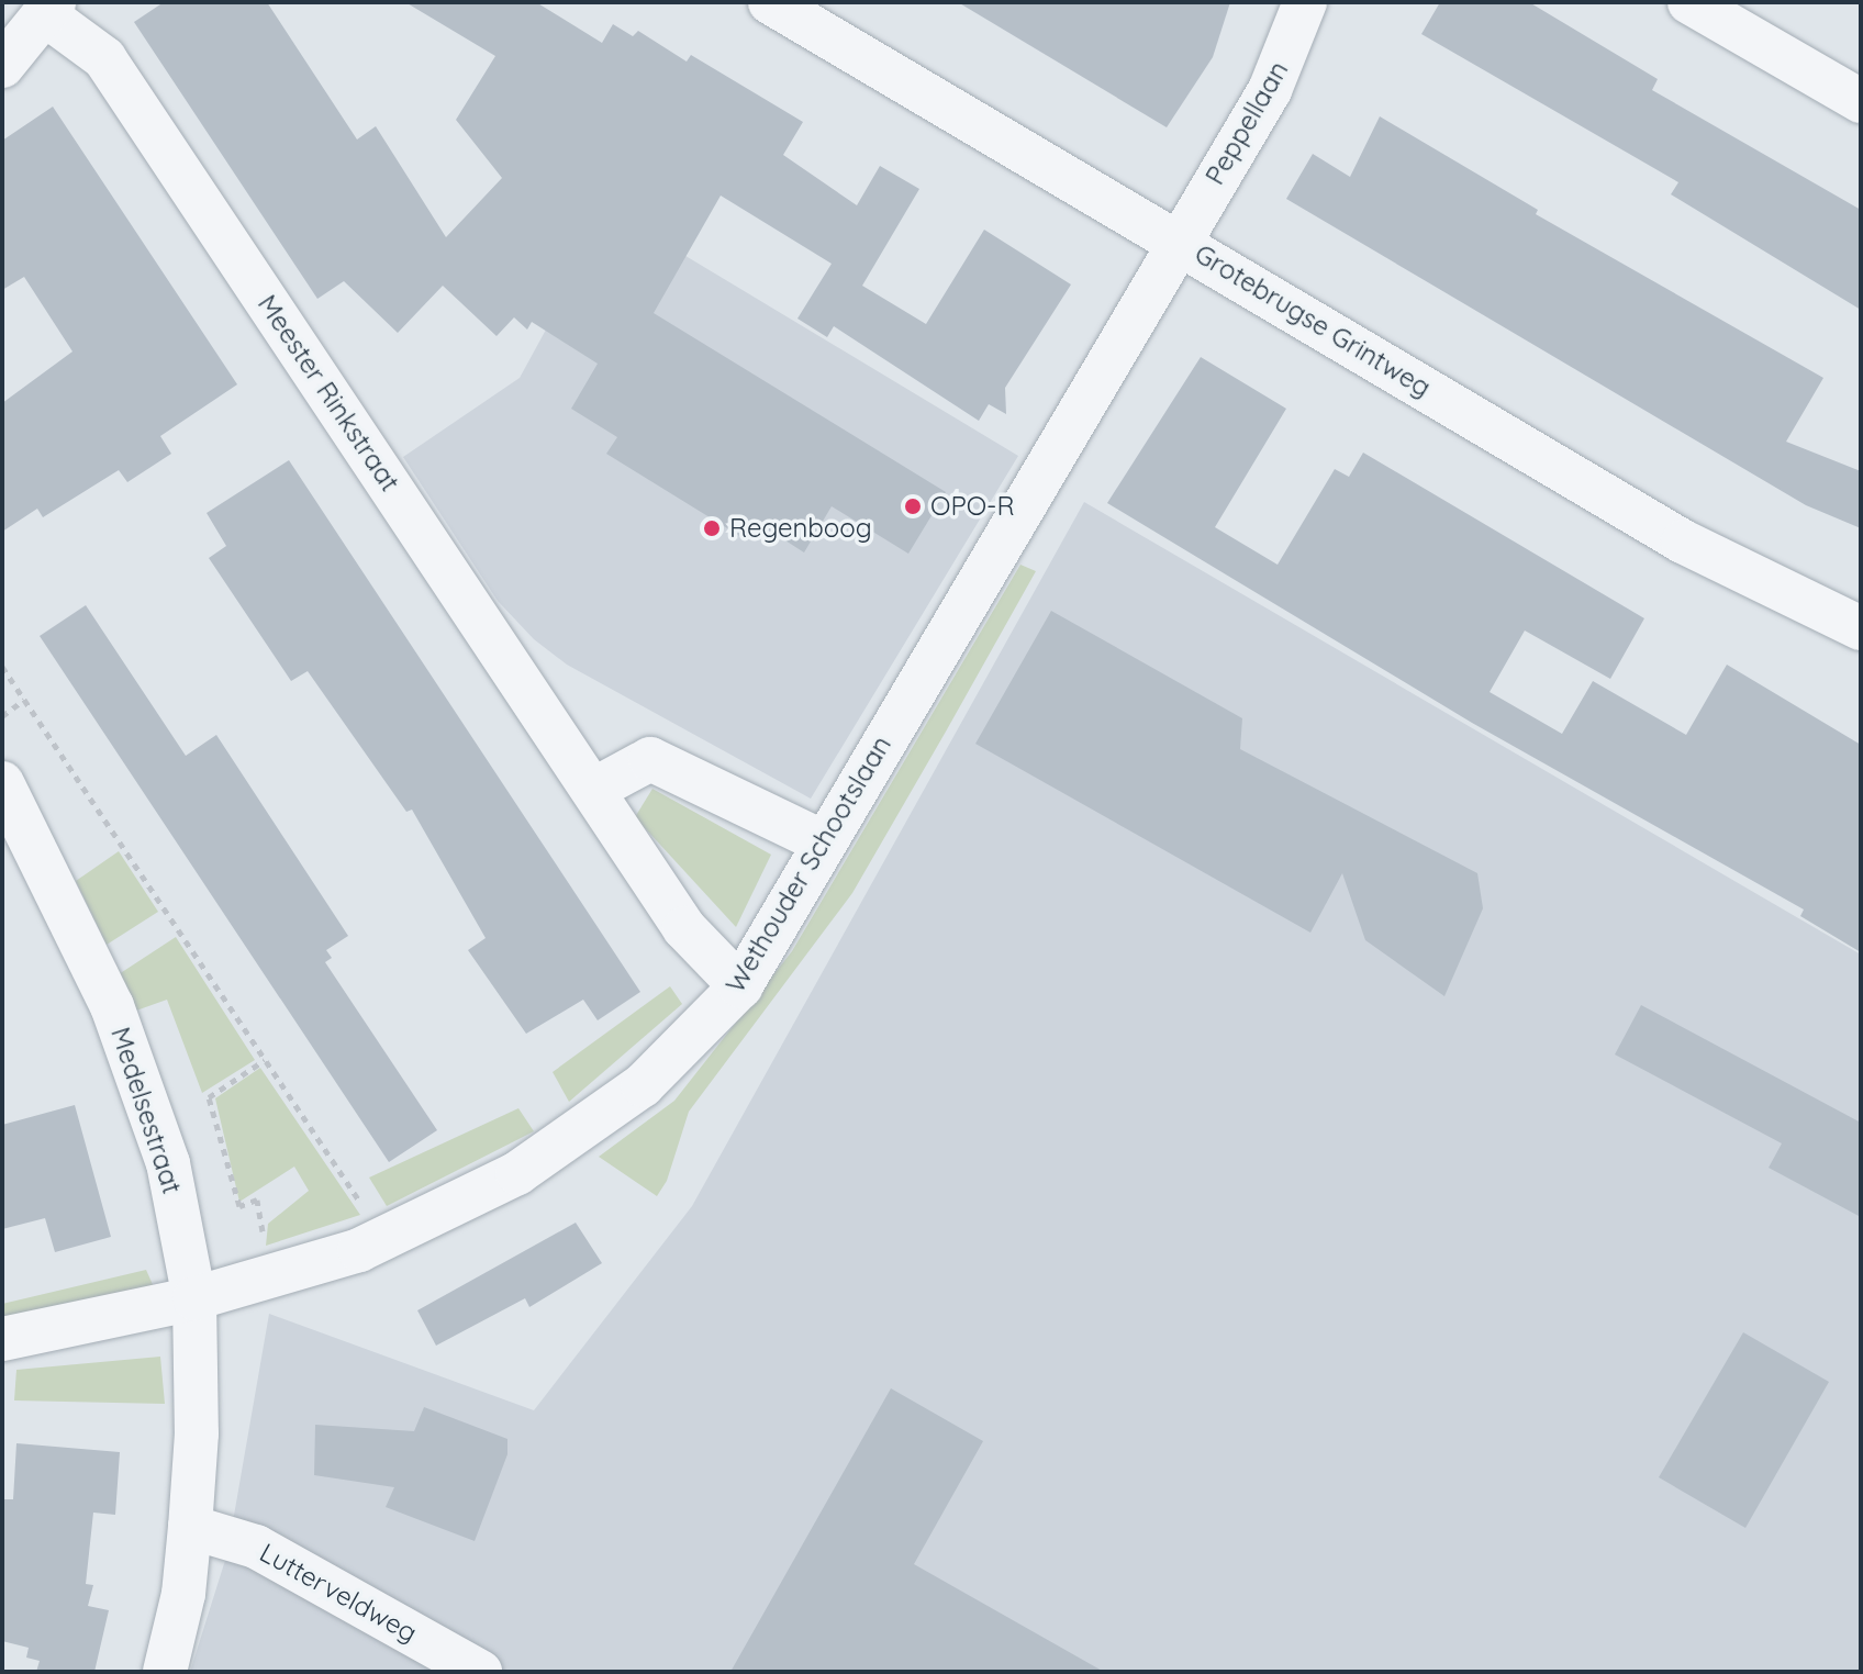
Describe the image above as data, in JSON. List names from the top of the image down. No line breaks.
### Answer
{"streets":{"street":["Peppellaan","Grotebrugse Grintweg","Meester Rinkstraat","Wethouder Schootslaan","Medelsestraat","Lutterveldweg"]},"crossings":[["Peppellaan","Grotebrugse Grintweg"],["Peppellaan","Wethouder Schootslaan"],["Grotebrugse Grintweg","Wethouder Schootslaan"],["Meester Rinkstraat","Wethouder Schootslaan"],["Wethouder Schootslaan","Medelsestraat"],["Medelsestraat","Lutterveldweg"]],"places":["OPO-R","Regenboog"]}
